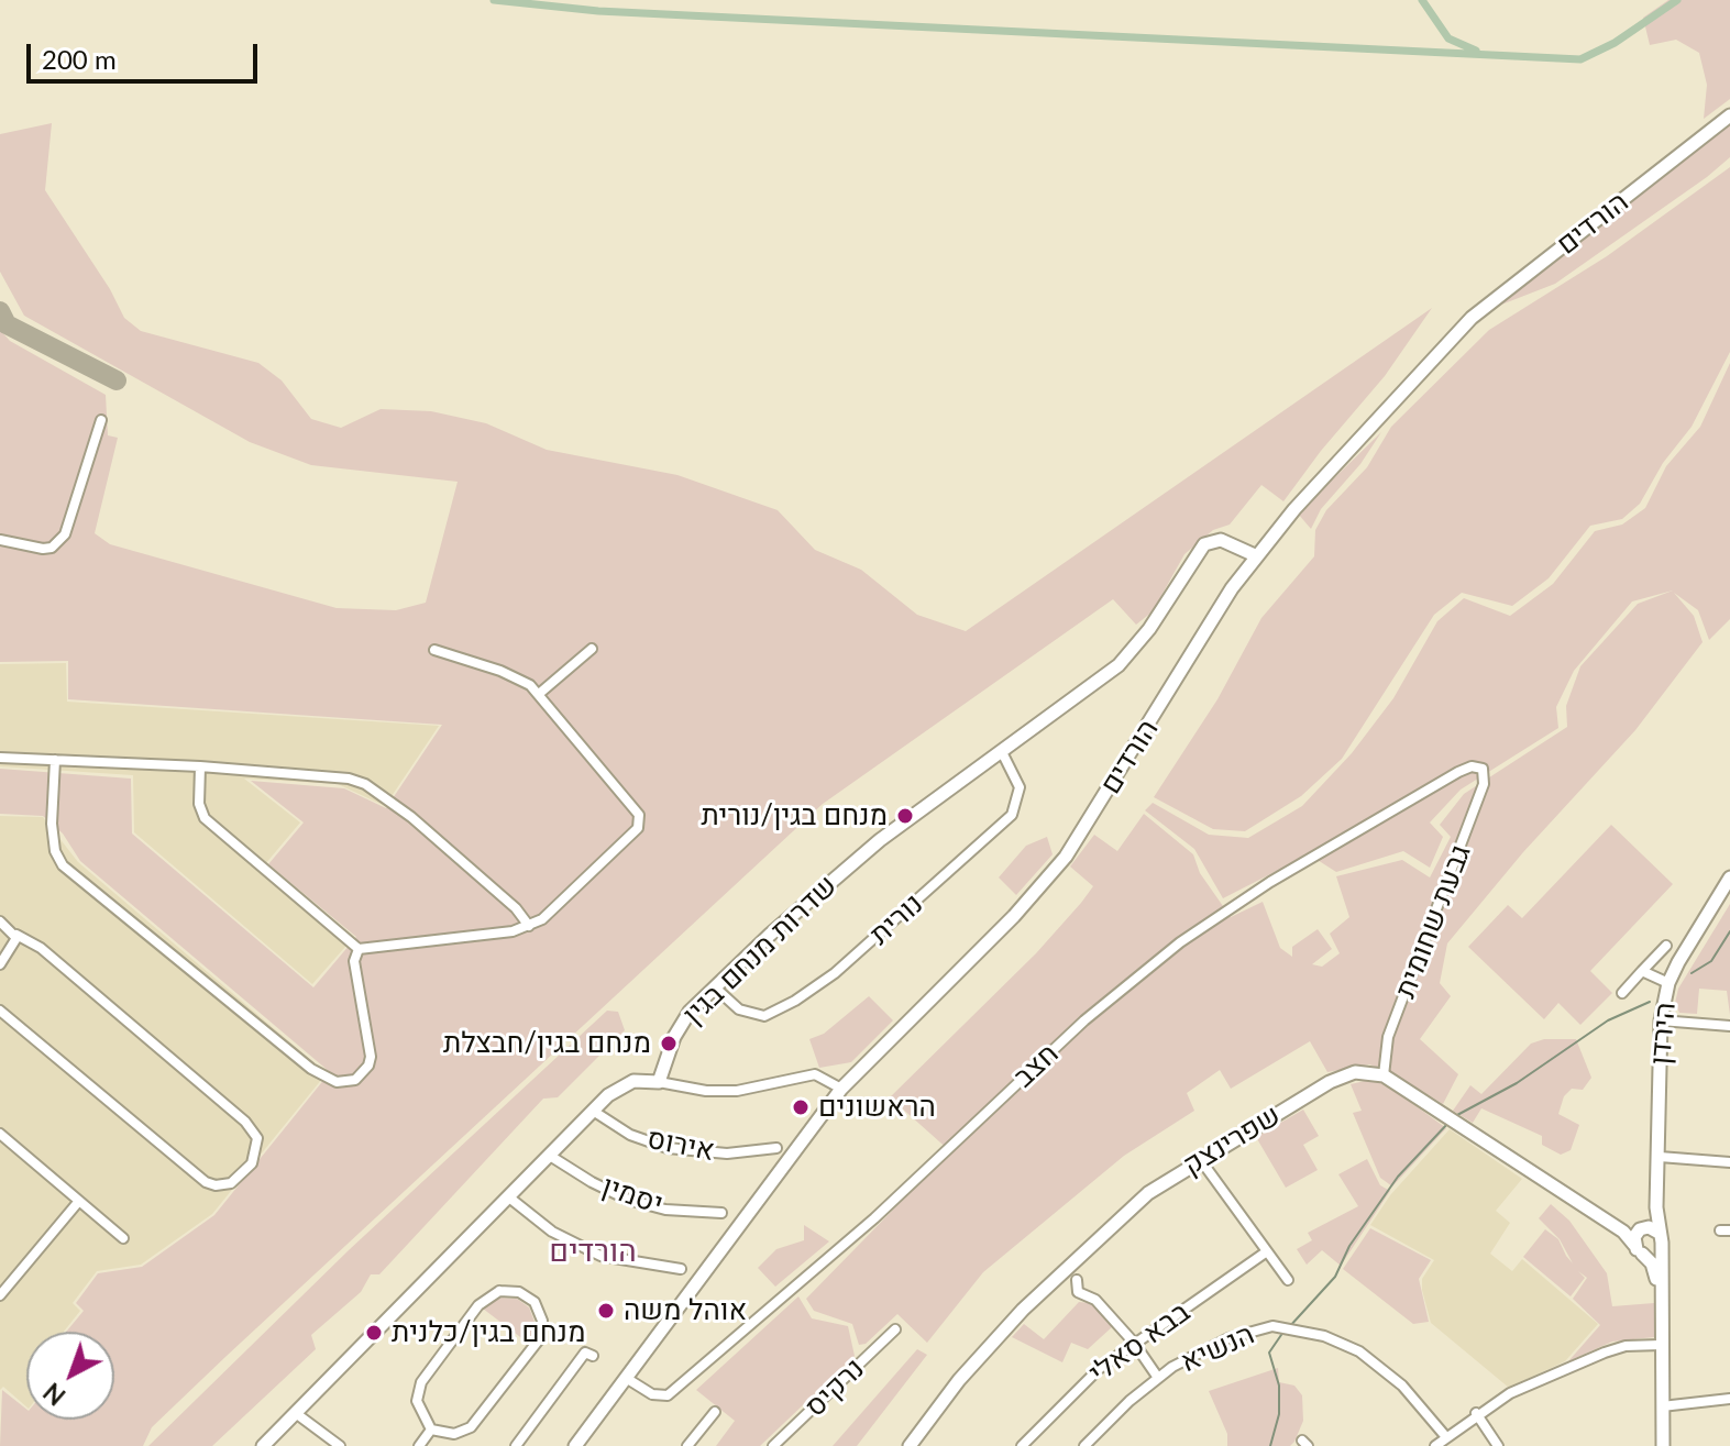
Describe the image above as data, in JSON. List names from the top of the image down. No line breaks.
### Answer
{"streets":{"street":["הורדים","נורית","גבעת שחומית","שדרות מנחם בגין","הירדן","חצב","שפרינצק","אירוס","יסמין","בבא סאלי","הנשיא","נרקיס"]},"crossings":[["הורדים","שדרות מנחם בגין"],["הורדים","חצב"],["נורית","שדרות מנחם בגין"],["גבעת שחומית","חצב"],["גבעת שחומית","שפרינצק"]],"districts":["הורדים"],"places":["מנחם בגין/נורית","מנחם בגין/חבצלת","הראשונים","אוהל משה","מנחם בגין/כלנית"],"scale_bar":"200 m","north":"bottom left"}
